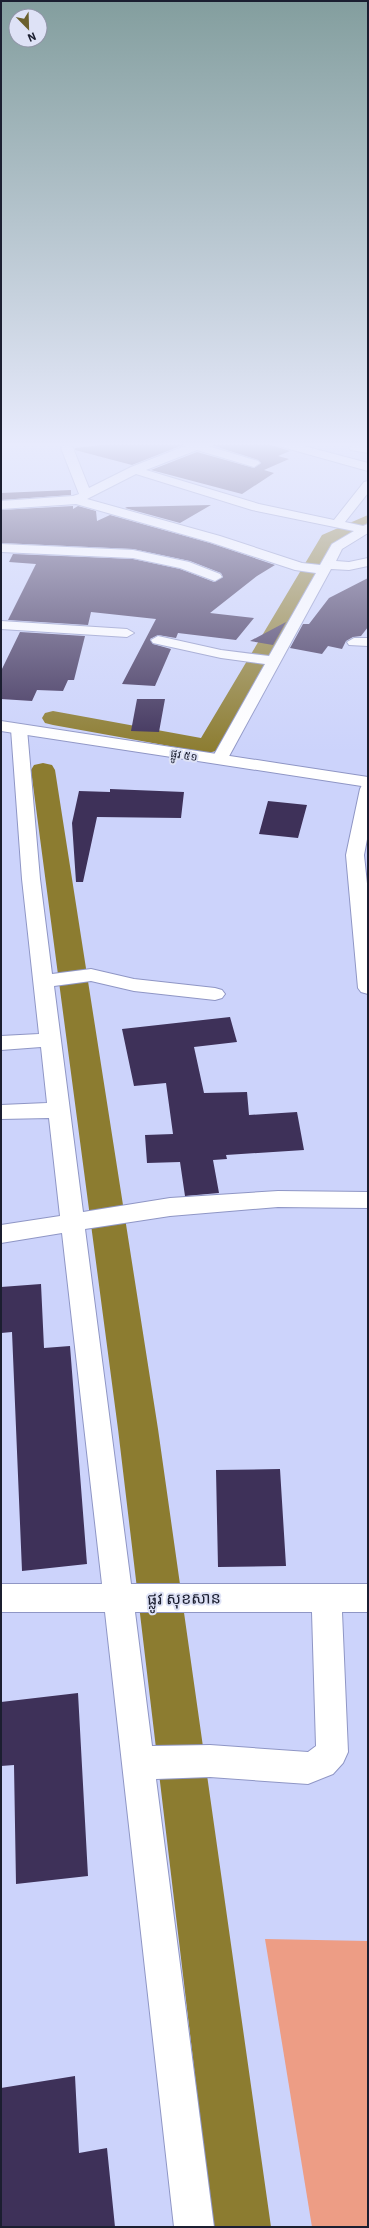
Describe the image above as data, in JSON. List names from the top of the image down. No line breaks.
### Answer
{"streets":{"street":["ផ្លូវ ៥១","ផ្លូវ សុខសាន"]},"north":"bottom right"}
